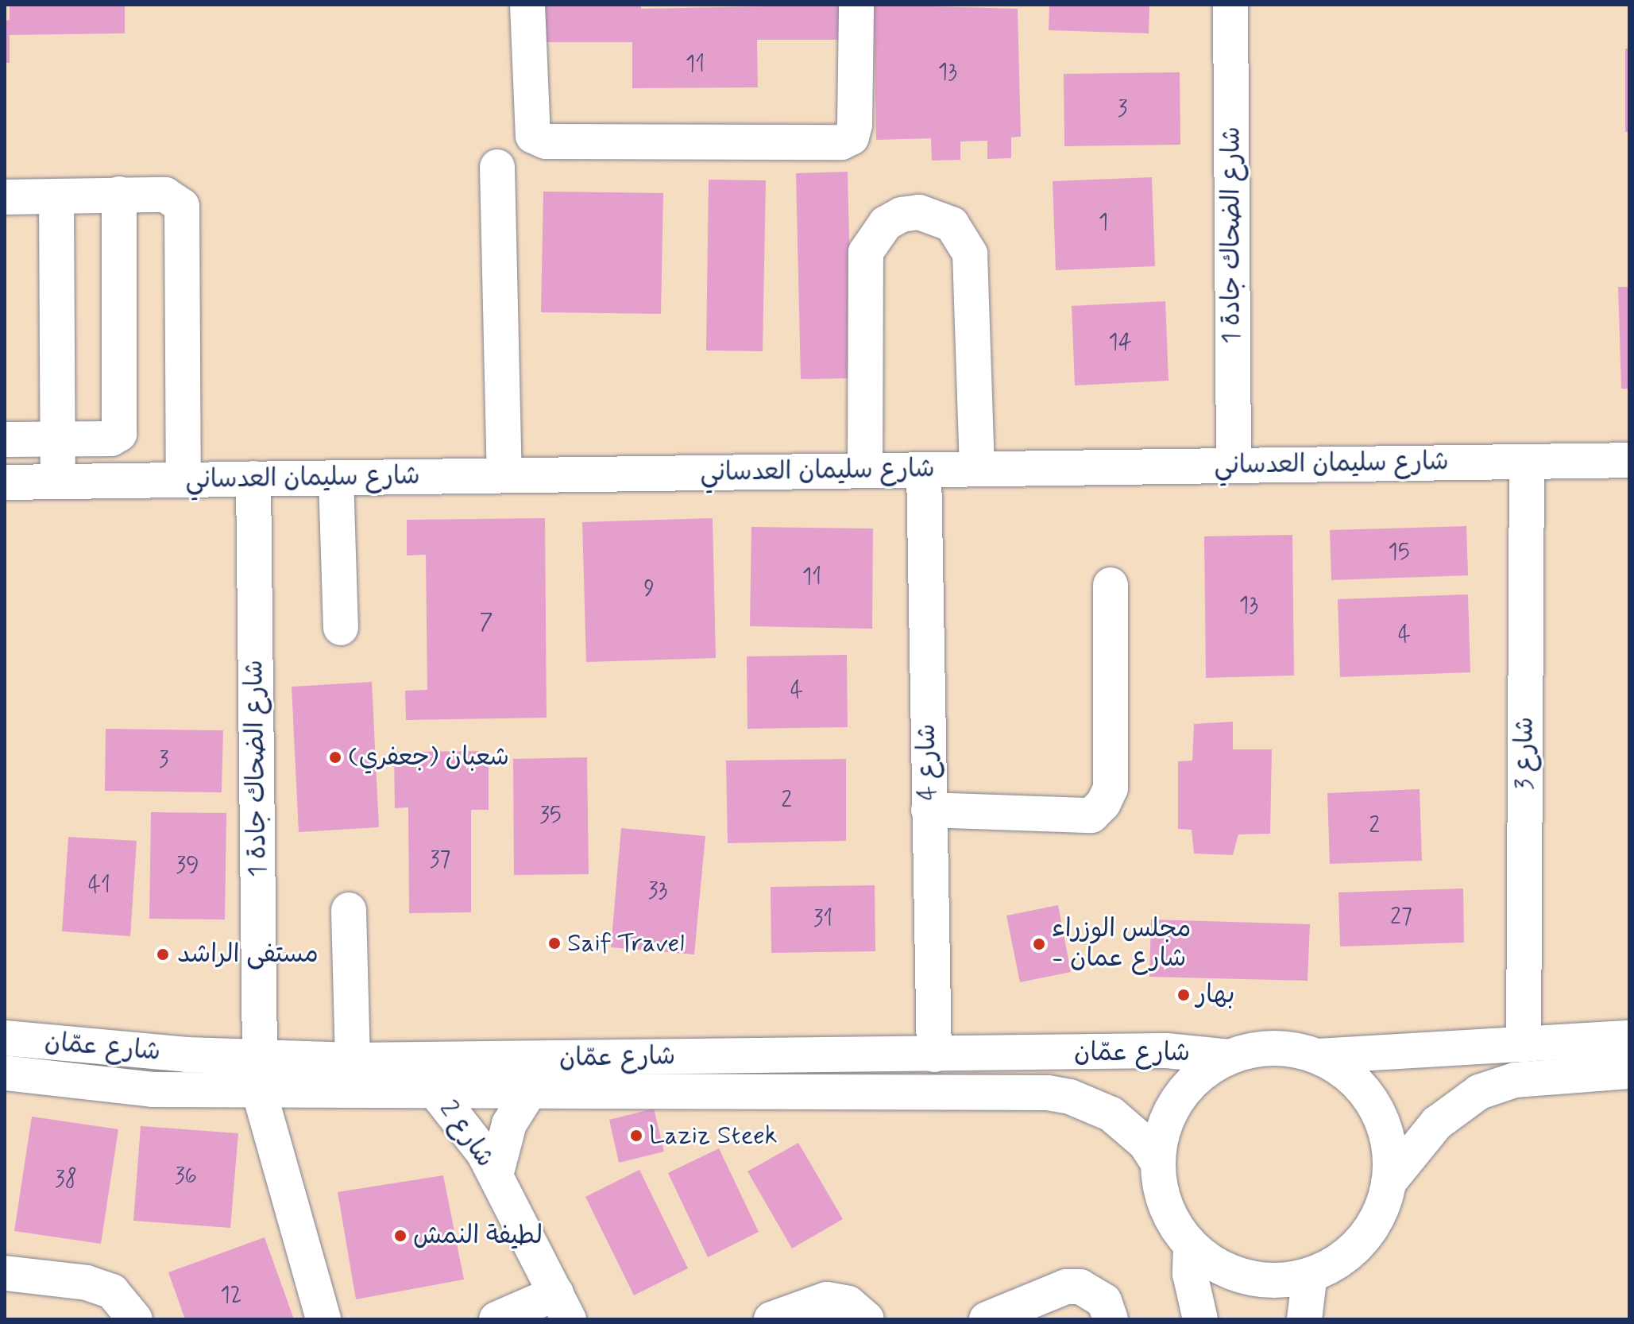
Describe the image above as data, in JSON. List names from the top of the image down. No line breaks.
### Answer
{"streets":{"street":["شارع الضحاك جادة 1","شارع سليمان العدساني","شارع 3","شارع 4","شارع عمّان","شارع 2"]},"crossings":[["شارع الضحاك جادة 1","شارع سليمان العدساني"],["شارع الضحاك جادة 1","شارع عمّان"],["شارع سليمان العدساني","شارع 3"],["شارع سليمان العدساني","شارع 4"],["شارع 4","شارع عمّان"],["شارع عمّان","شارع 2"]],"places":["شعبان (جعفري)","Saif Travel","مجلس الوزراء - شارع عمان","مستفى الراشد","بهار","Laziz Steek","لطيفة النمش"],"house_numbers":["11","13","3","1","14","15","11","9","13","7","4","4","3","2","35","2","37","39","41","33","27","31","36","38","12"]}
